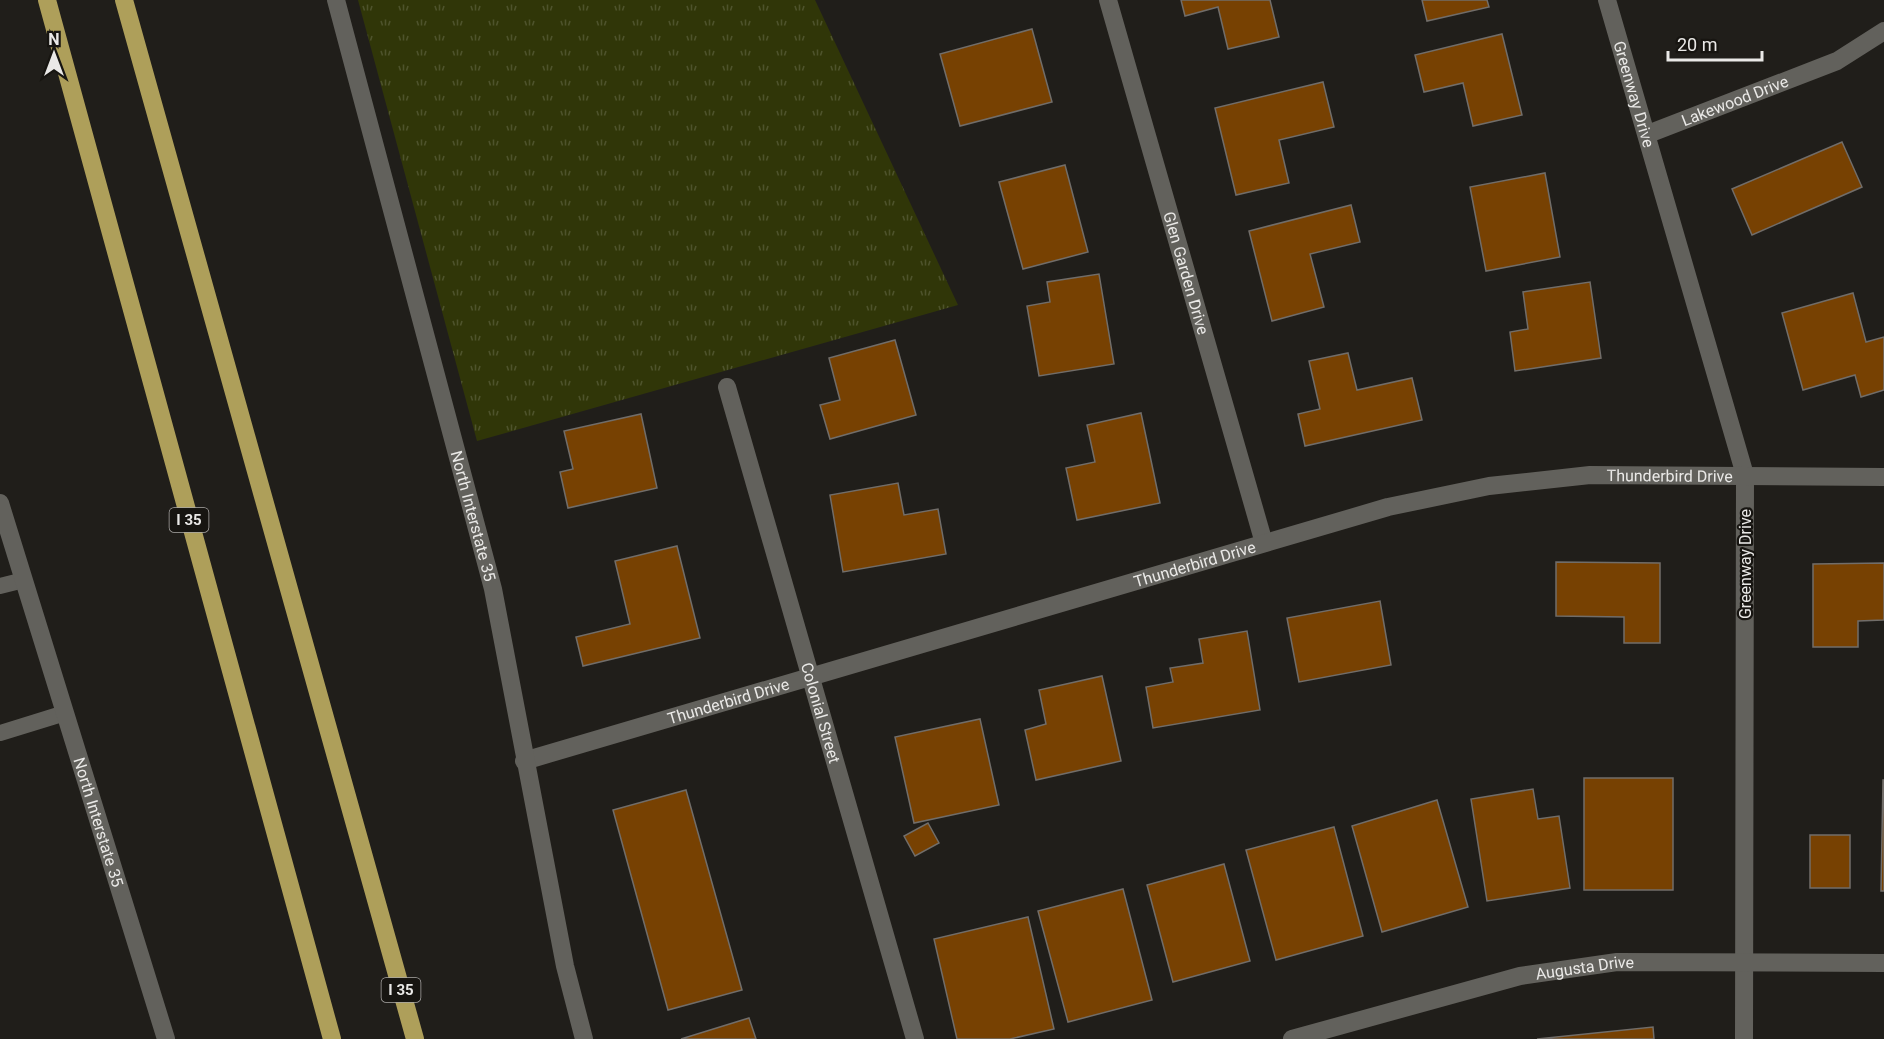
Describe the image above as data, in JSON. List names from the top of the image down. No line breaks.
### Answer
{"streets":{"highway":["I 35"],"street":["Greenway Drive","Lakewood Drive","Glen Garden Drive","Thunderbird Drive","North Interstate 35","Colonial Street","Augusta Drive"]},"crossings":[["Greenway Drive","Lakewood Drive"],["Greenway Drive","Thunderbird Drive"],["Greenway Drive","Augusta Drive"],["Glen Garden Drive","Thunderbird Drive"],["Thunderbird Drive","North Interstate 35"],["Thunderbird Drive","Colonial Street"]],"scale_bar":"20 m","north":"top"}
